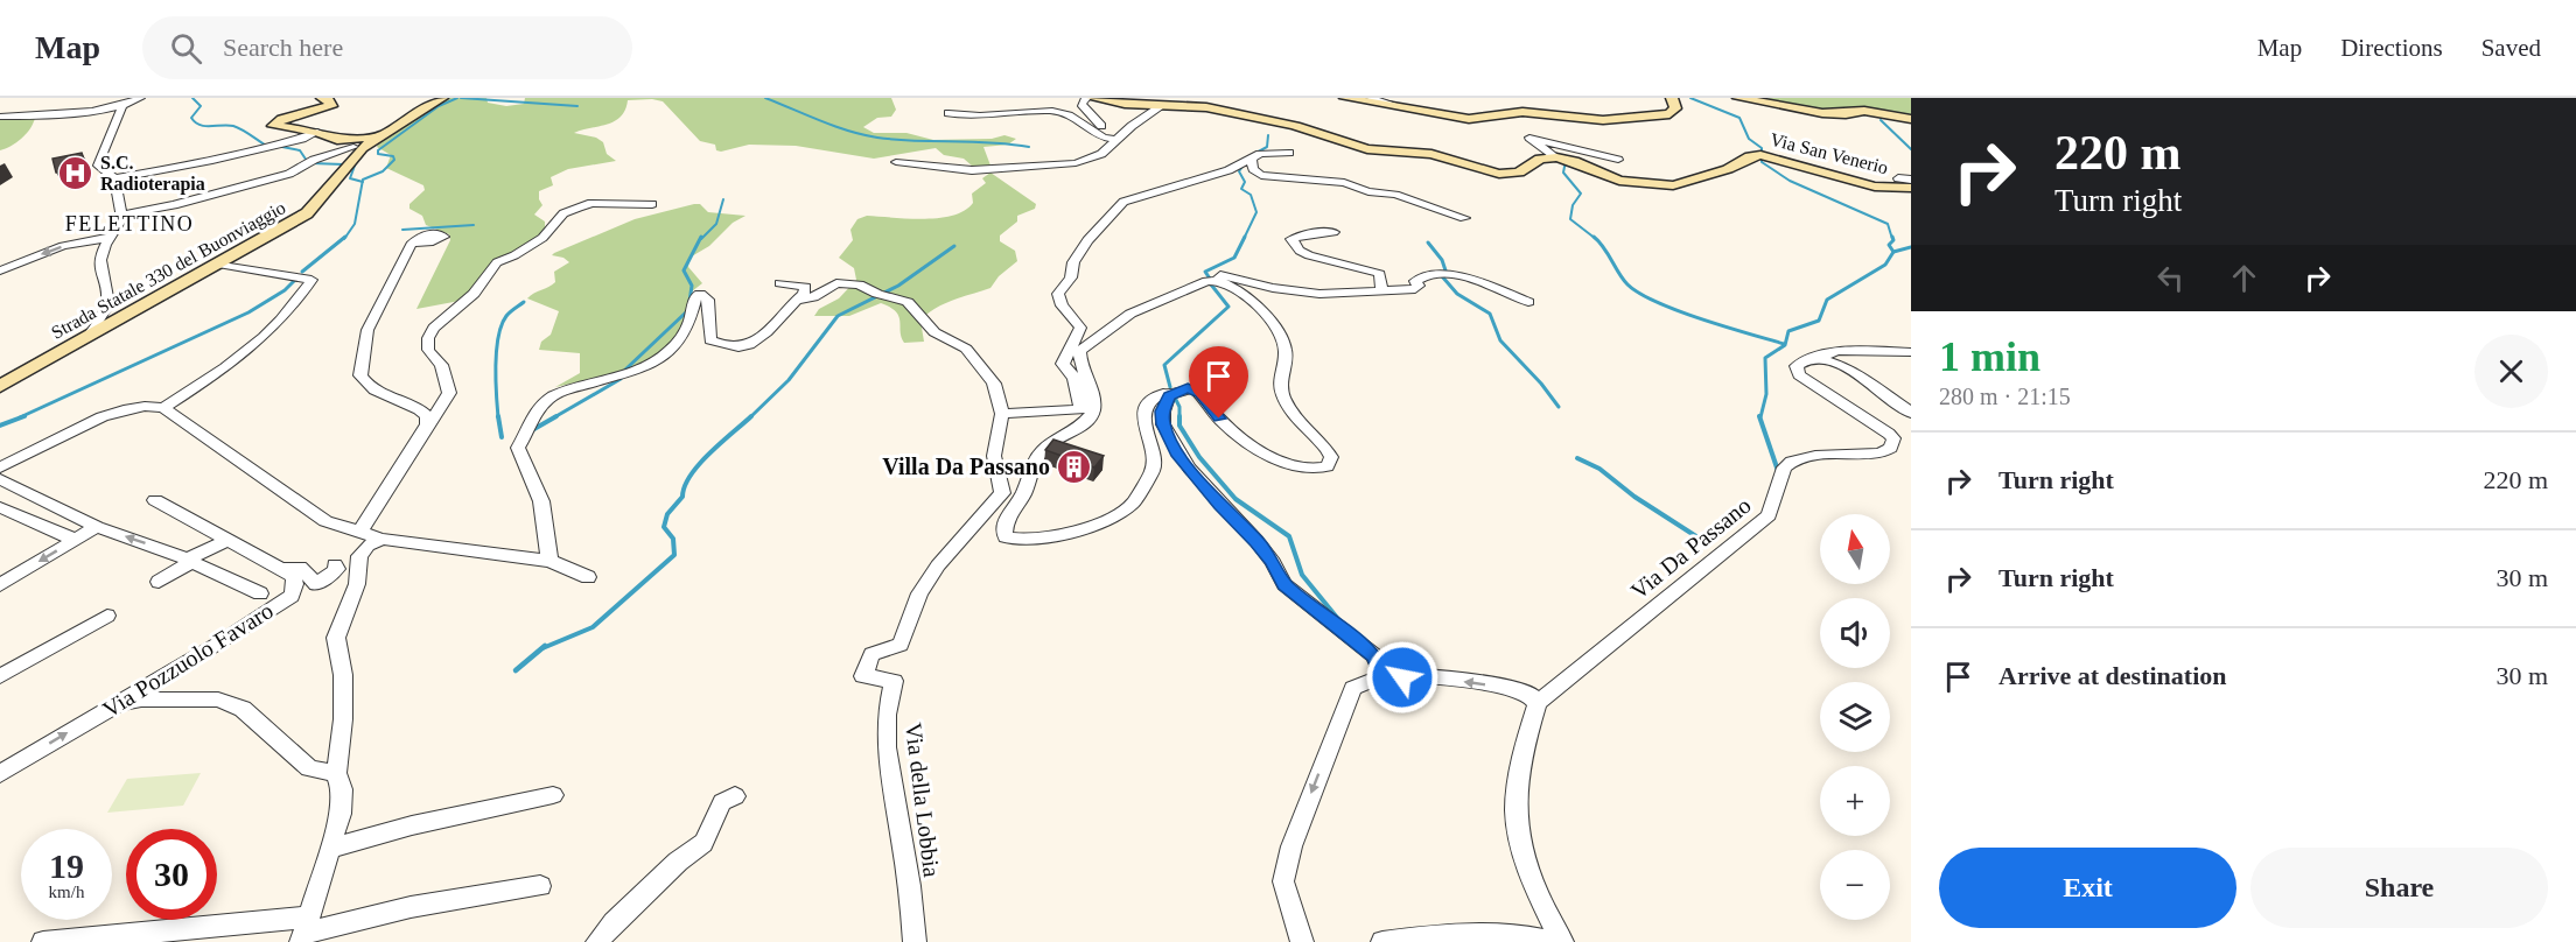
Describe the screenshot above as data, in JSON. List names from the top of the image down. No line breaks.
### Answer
{"streets":{"street":["Via San Venerio","Strada Statale 330 del Buonviaggio","Via Da Passano","Via Pozzuolo Favaro","Via della Lobbia"]},"districts":["FELETTINO"],"places":{"hospital":["S.C. Radioterapia"],"building":["Villa Da Passano"]},"north":"top","page":{"header":"Map","search":"Search here","nav":["Map","Directions","Saved"],"turn":["220 m","Turn right"],"heading":["1 min","280 m · 21:15"],"list":[{"name":"Turn right","value":"220 m"},{"name":"Turn right","value":"30 m"},{"name":"Arrive at destination","value":"30 m"}],"map_buttons":["+","−"],"speed":"19 km/h","limit":"30","buttons":["Exit","Share"]}}
